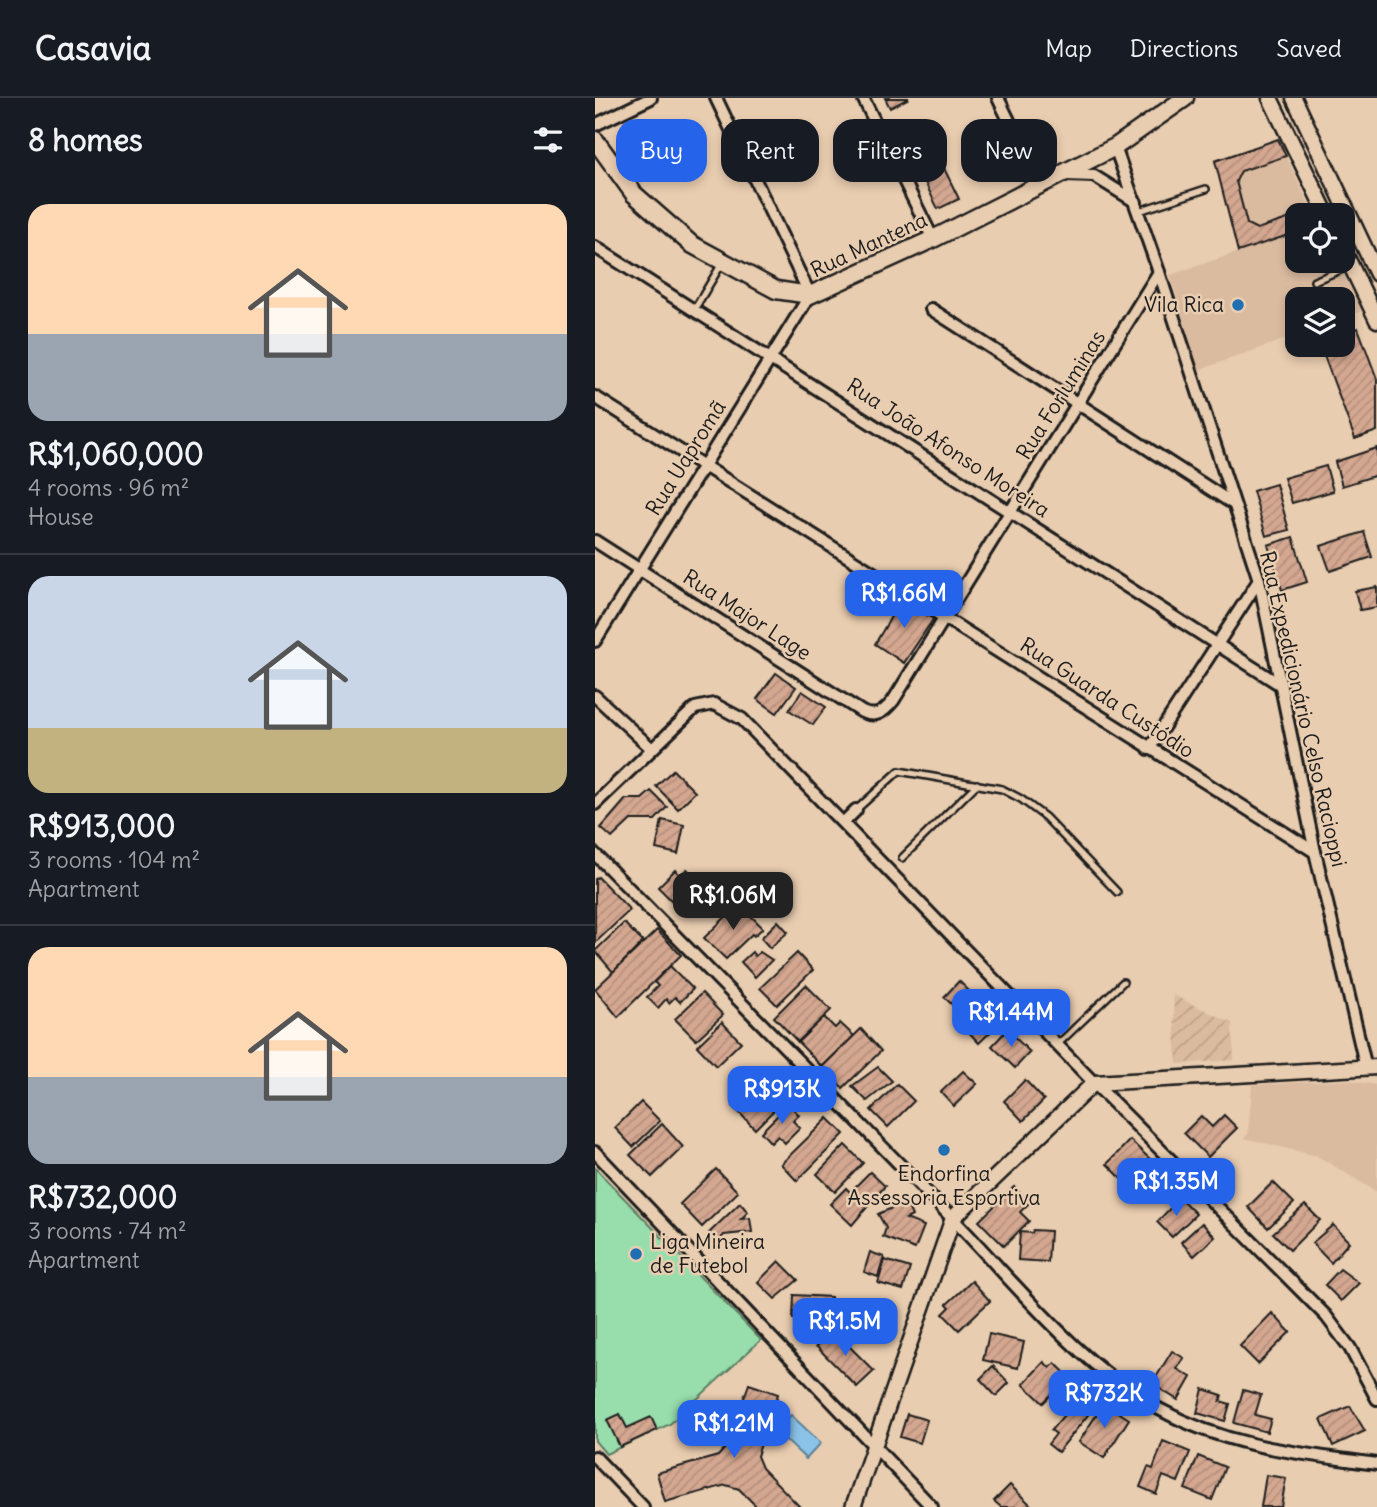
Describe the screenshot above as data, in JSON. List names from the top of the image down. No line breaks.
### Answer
{"streets":{"main road":["Rua Mantena"],"street":["Rua Forluminas","Rua João Afonso Moreira","Rua Uapromã","Rua Major Lage","Rua Guarda Custódio","Rua Expedicionário Celso Racioppi"]},"crossings":[["Rua Mantena","Rua Uapromã"],["Rua Mantena","Rua Expedicionário Celso Racioppi"],["Rua Forluminas","Rua João Afonso Moreira"],["Rua Forluminas","Rua Major Lage"],["Rua Forluminas","Rua Guarda Custódio"],["Rua Forluminas","Rua Expedicionário Celso Racioppi"],["Rua João Afonso Moreira","Rua Uapromã"],["Rua João Afonso Moreira","Rua Expedicionário Celso Racioppi"],["Rua Uapromã","Rua Major Lage"],["Rua Uapromã","Rua Guarda Custódio"],["Rua Guarda Custódio","Rua Expedicionário Celso Racioppi"]],"places":["Vila Rica","Endorfina Assessoria Esportiva","Liga Mineira de Futebol"],"page":{"header":"Casavia","nav":["Map","Directions","Saved"],"heading":"8 homes","chip":["Buy","Rent","Filters","New"],"list":[{"name":"R$1,060,000","note":"4 rooms · 96 m² · House"},{"name":"R$913,000","note":"3 rooms · 104 m² · Apartment"},{"name":"R$732,000","note":"3 rooms · 74 m² · Apartment"}],"price":["R$1.66M","R$1.06M","R$1.44M","R$913K","R$1.35M","R$1.5M","R$732K","R$1.21M"]}}
